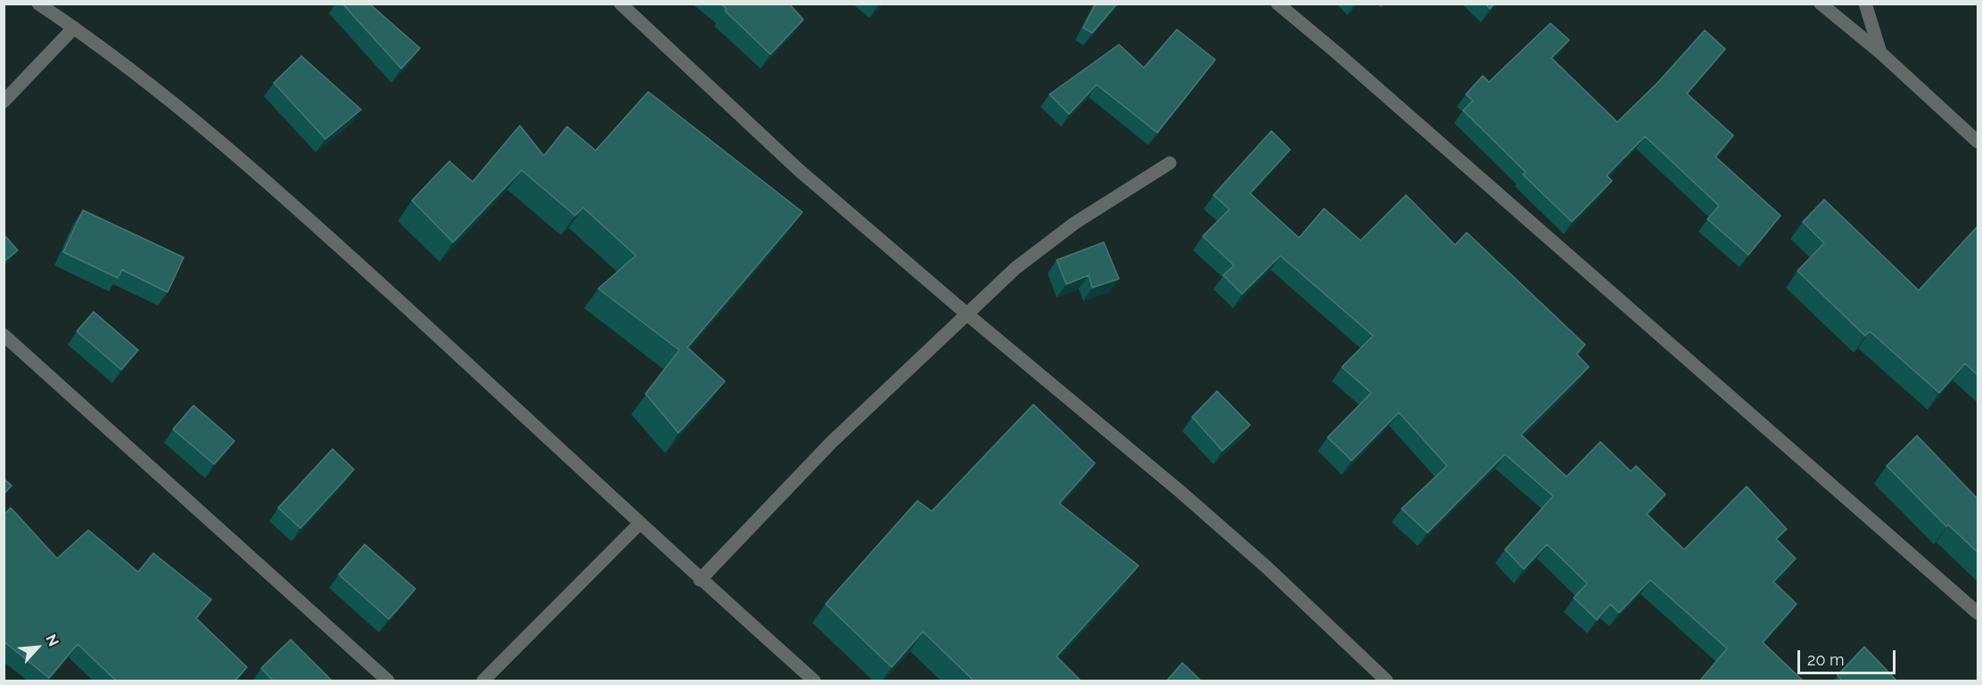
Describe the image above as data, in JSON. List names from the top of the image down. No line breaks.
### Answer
{"scale_bar":"20 m","north":"top right"}
